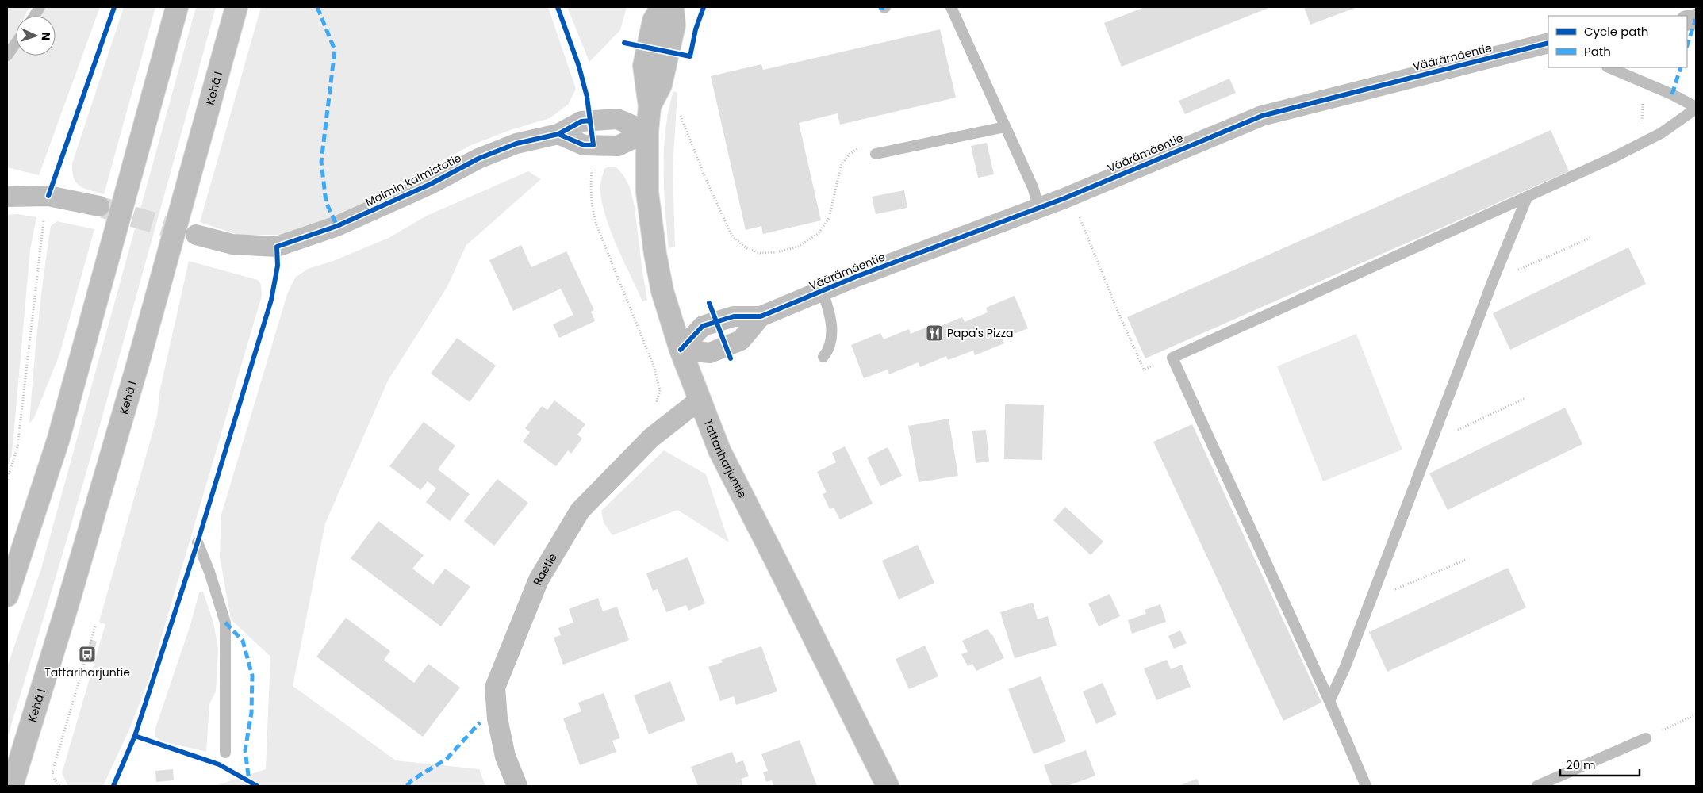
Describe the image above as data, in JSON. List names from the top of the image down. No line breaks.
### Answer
{"streets":{"main road":["Kehä I","Tattariharjuntie"],"street":["Väärämäentie","Malmin kalmistotie","Raetie"]},"crossings":[["Väärämäentie","Tattariharjuntie"],["Malmin kalmistotie","Tattariharjuntie"],["Tattariharjuntie","Raetie"]],"places":{"restaurant":["Papa's Pizza"],"bus stop":["Tattariharjuntie"]},"legend":["Cycle path","Path"],"scale_bar":"20 m","north":"right"}
